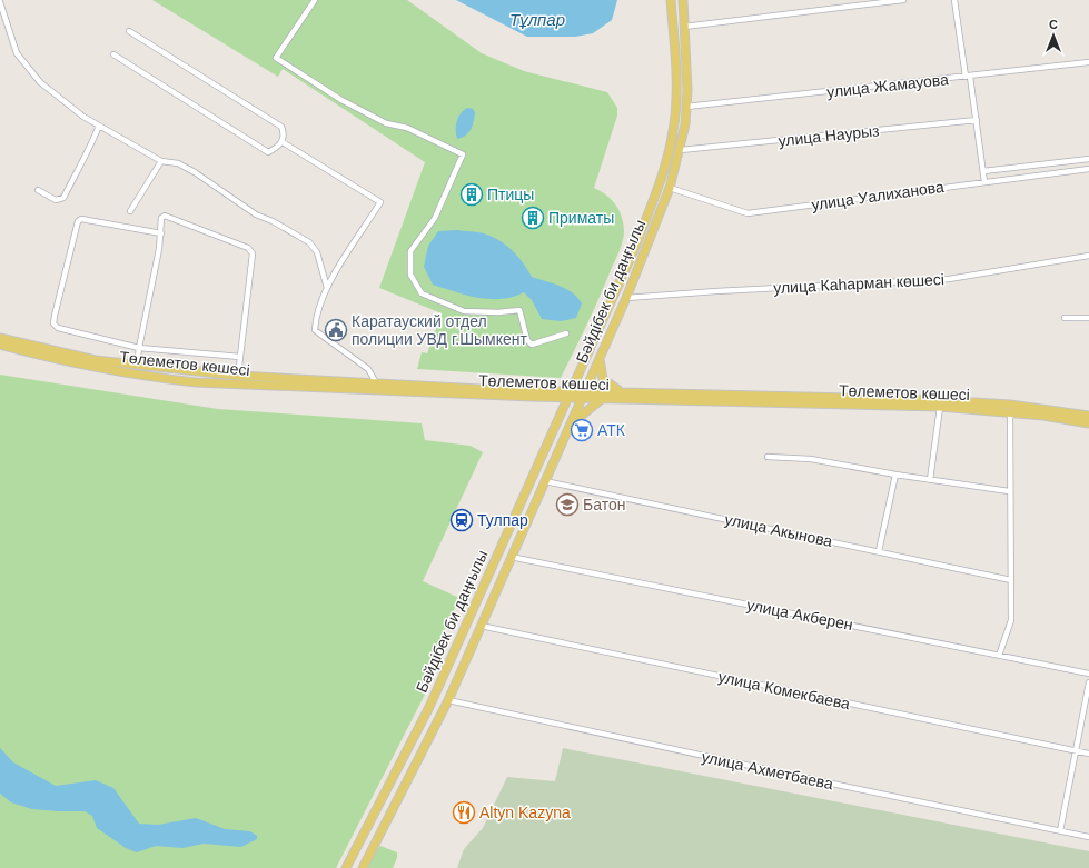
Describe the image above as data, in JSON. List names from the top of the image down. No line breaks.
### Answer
{"streets":{"main road":["Бәйдібек би даңғылы","Төлеметов көшесі"],"street":["улица Жамауова","улица Наурыз","улица Уалиханова","улица Каһарман көшесі","улица Акынова","улица Акберен","улица Комекбаева","улица Ахметбаева"]},"crossings":[["улица Жамауова","Бәйдібек би даңғылы"],["улица Наурыз","Бәйдібек би даңғылы"],["улица Уалиханова","Бәйдібек би даңғылы"],["улица Каһарман көшесі","Бәйдібек би даңғылы"],["Бәйдібек би даңғылы","Төлеметов көшесі"],["Бәйдібек би даңғылы","улица Акынова"],["Бәйдібек би даңғылы","улица Акберен"],["Бәйдібек би даңғылы","улица Комекбаева"],["Бәйдібек би даңғылы","улица Ахметбаева"]],"water":["Тұлпар"],"places":{"building":["Птицы","Приматы"],"public building":["Каратауский отдел полиции УВД г.Шымкент"],"supermarket":["АТК"],"school or university":["Батон"],"station":["Тулпар"],"restaurant":["Altyn Kazyna"]},"north":"top"}
